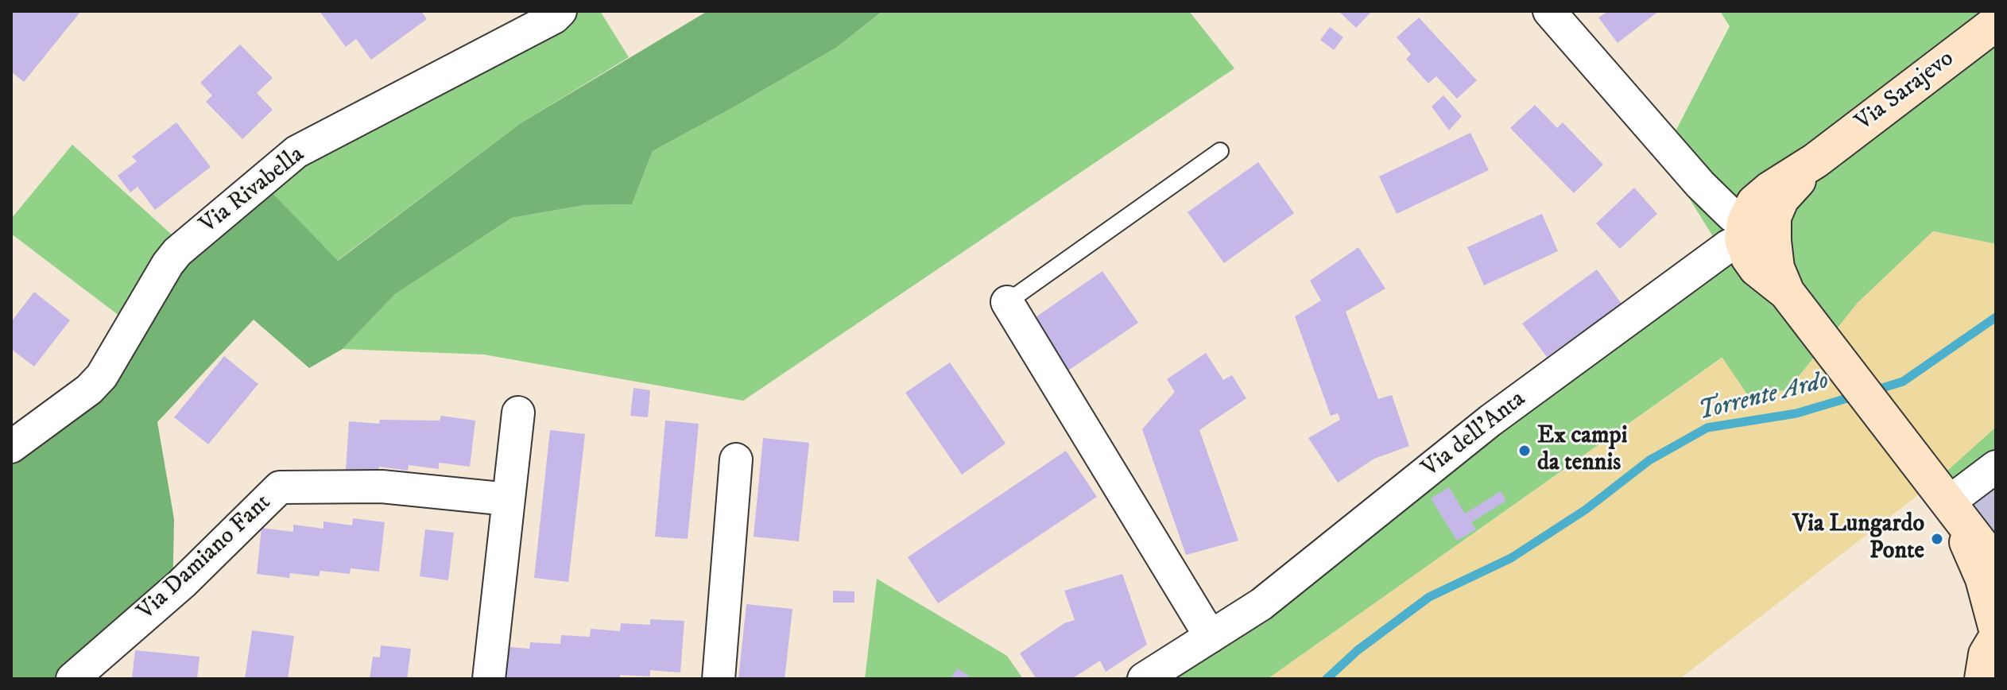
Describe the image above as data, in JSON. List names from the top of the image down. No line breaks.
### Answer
{"streets":{"main road":["Via Sarajevo"],"street":["Via Rivabella","Via dell'Anta","Via Damiano Fant"]},"crossings":[["Via Sarajevo","Via dell'Anta"]],"water":["Torrente Ardo"],"places":["Ex campi da tennis","Via Lungardo Ponte"]}
